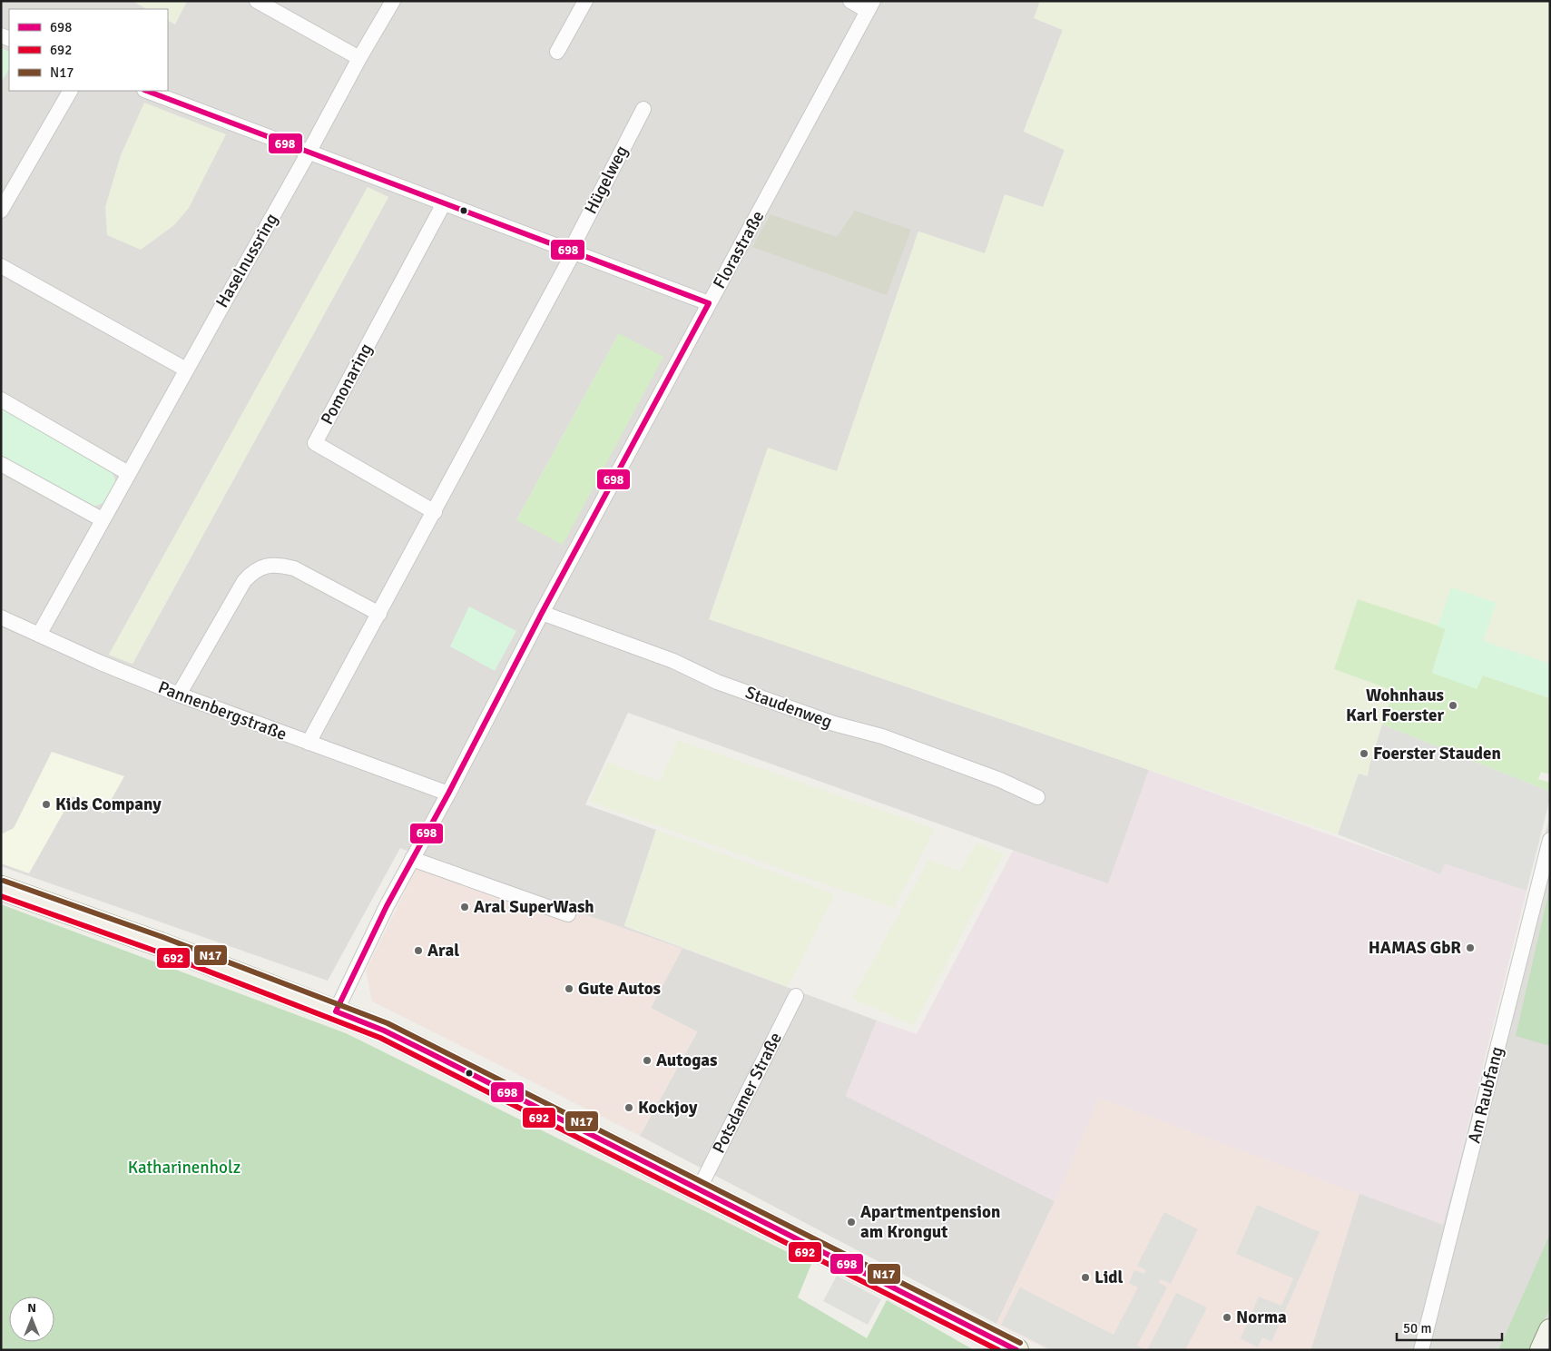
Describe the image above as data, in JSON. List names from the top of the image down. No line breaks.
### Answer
{"streets":{"street":["Hügelweg","Florastraße","Haselnussring","Pomonaring","Staudenweg","Pannenbergstraße","Potsdamer Straße","Am Raubfang"]},"crossings":[["Florastraße","Staudenweg"],["Florastraße","Pannenbergstraße"],["Haselnussring","Pannenbergstraße"]],"parks":["Katharinenholz"],"places":["Wohnhaus Karl Foerster","Foerster Stauden","Kids Company","Aral SuperWash","HAMAS GbR","Aral","Gute Autos","Autogas","Kockjoy","Apartmentpension am Krongut","Lidl","Norma"],"lines":["transit line 698","transit line N17","transit line 692"],"legend":["698","692","N17"],"scale_bar":"50 m","north":"top"}
